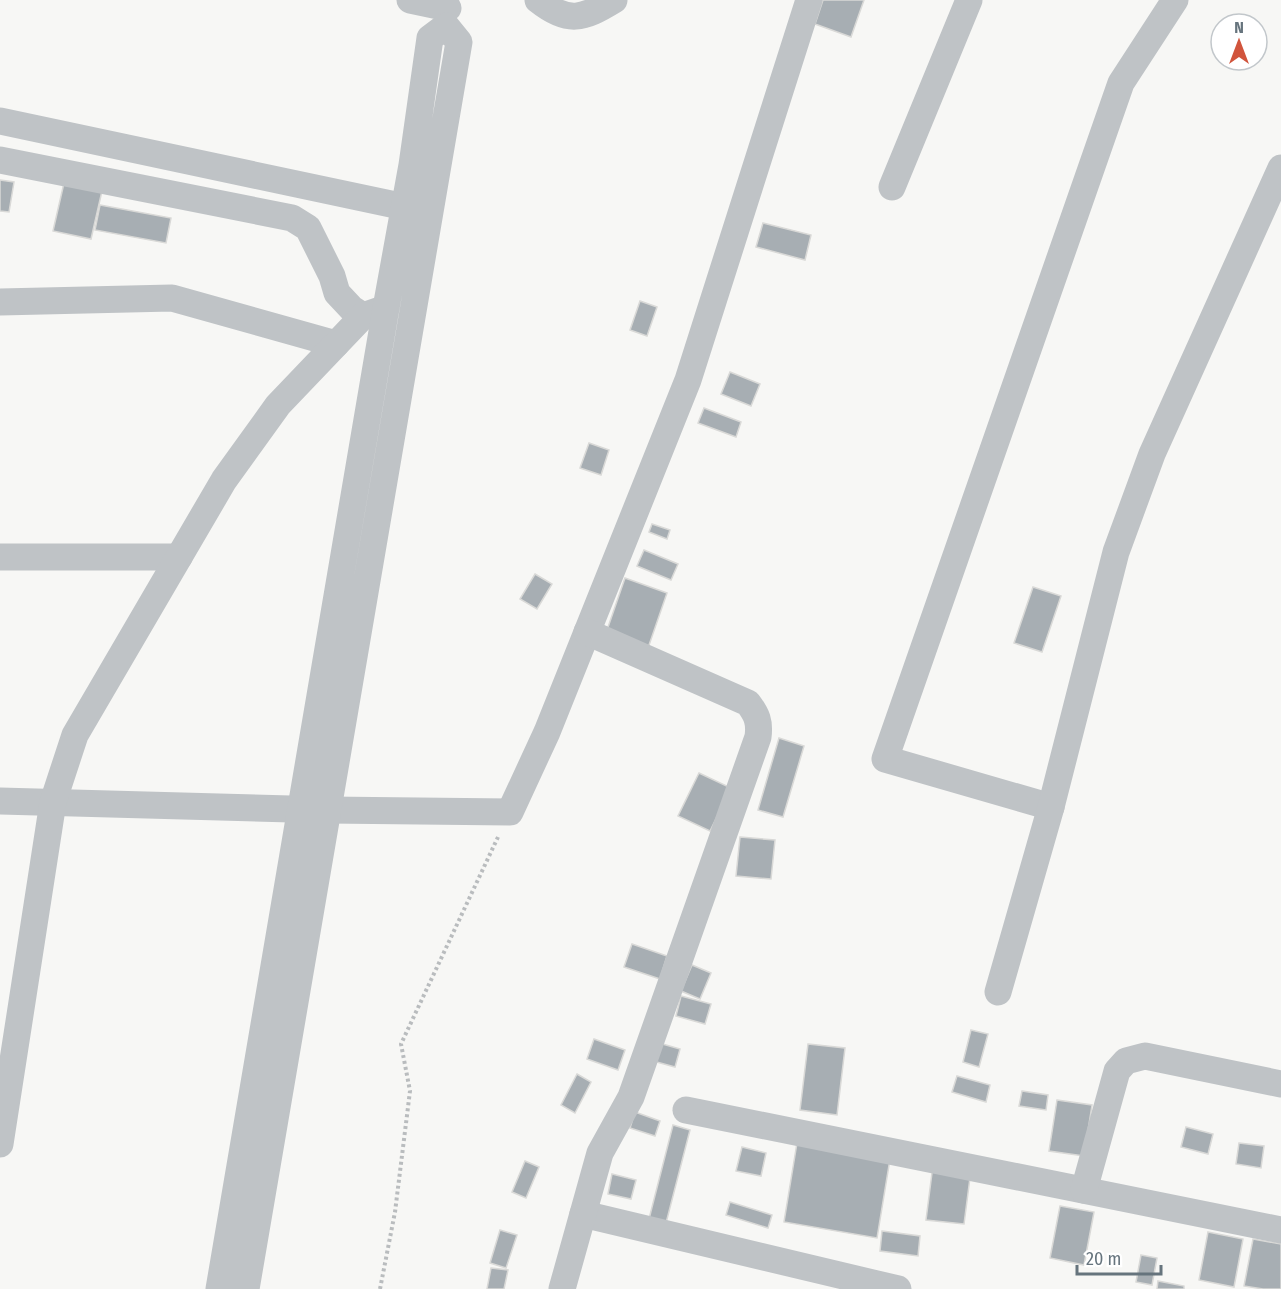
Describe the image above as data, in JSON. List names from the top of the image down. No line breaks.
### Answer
{"scale_bar":"20 m","north":"top"}
